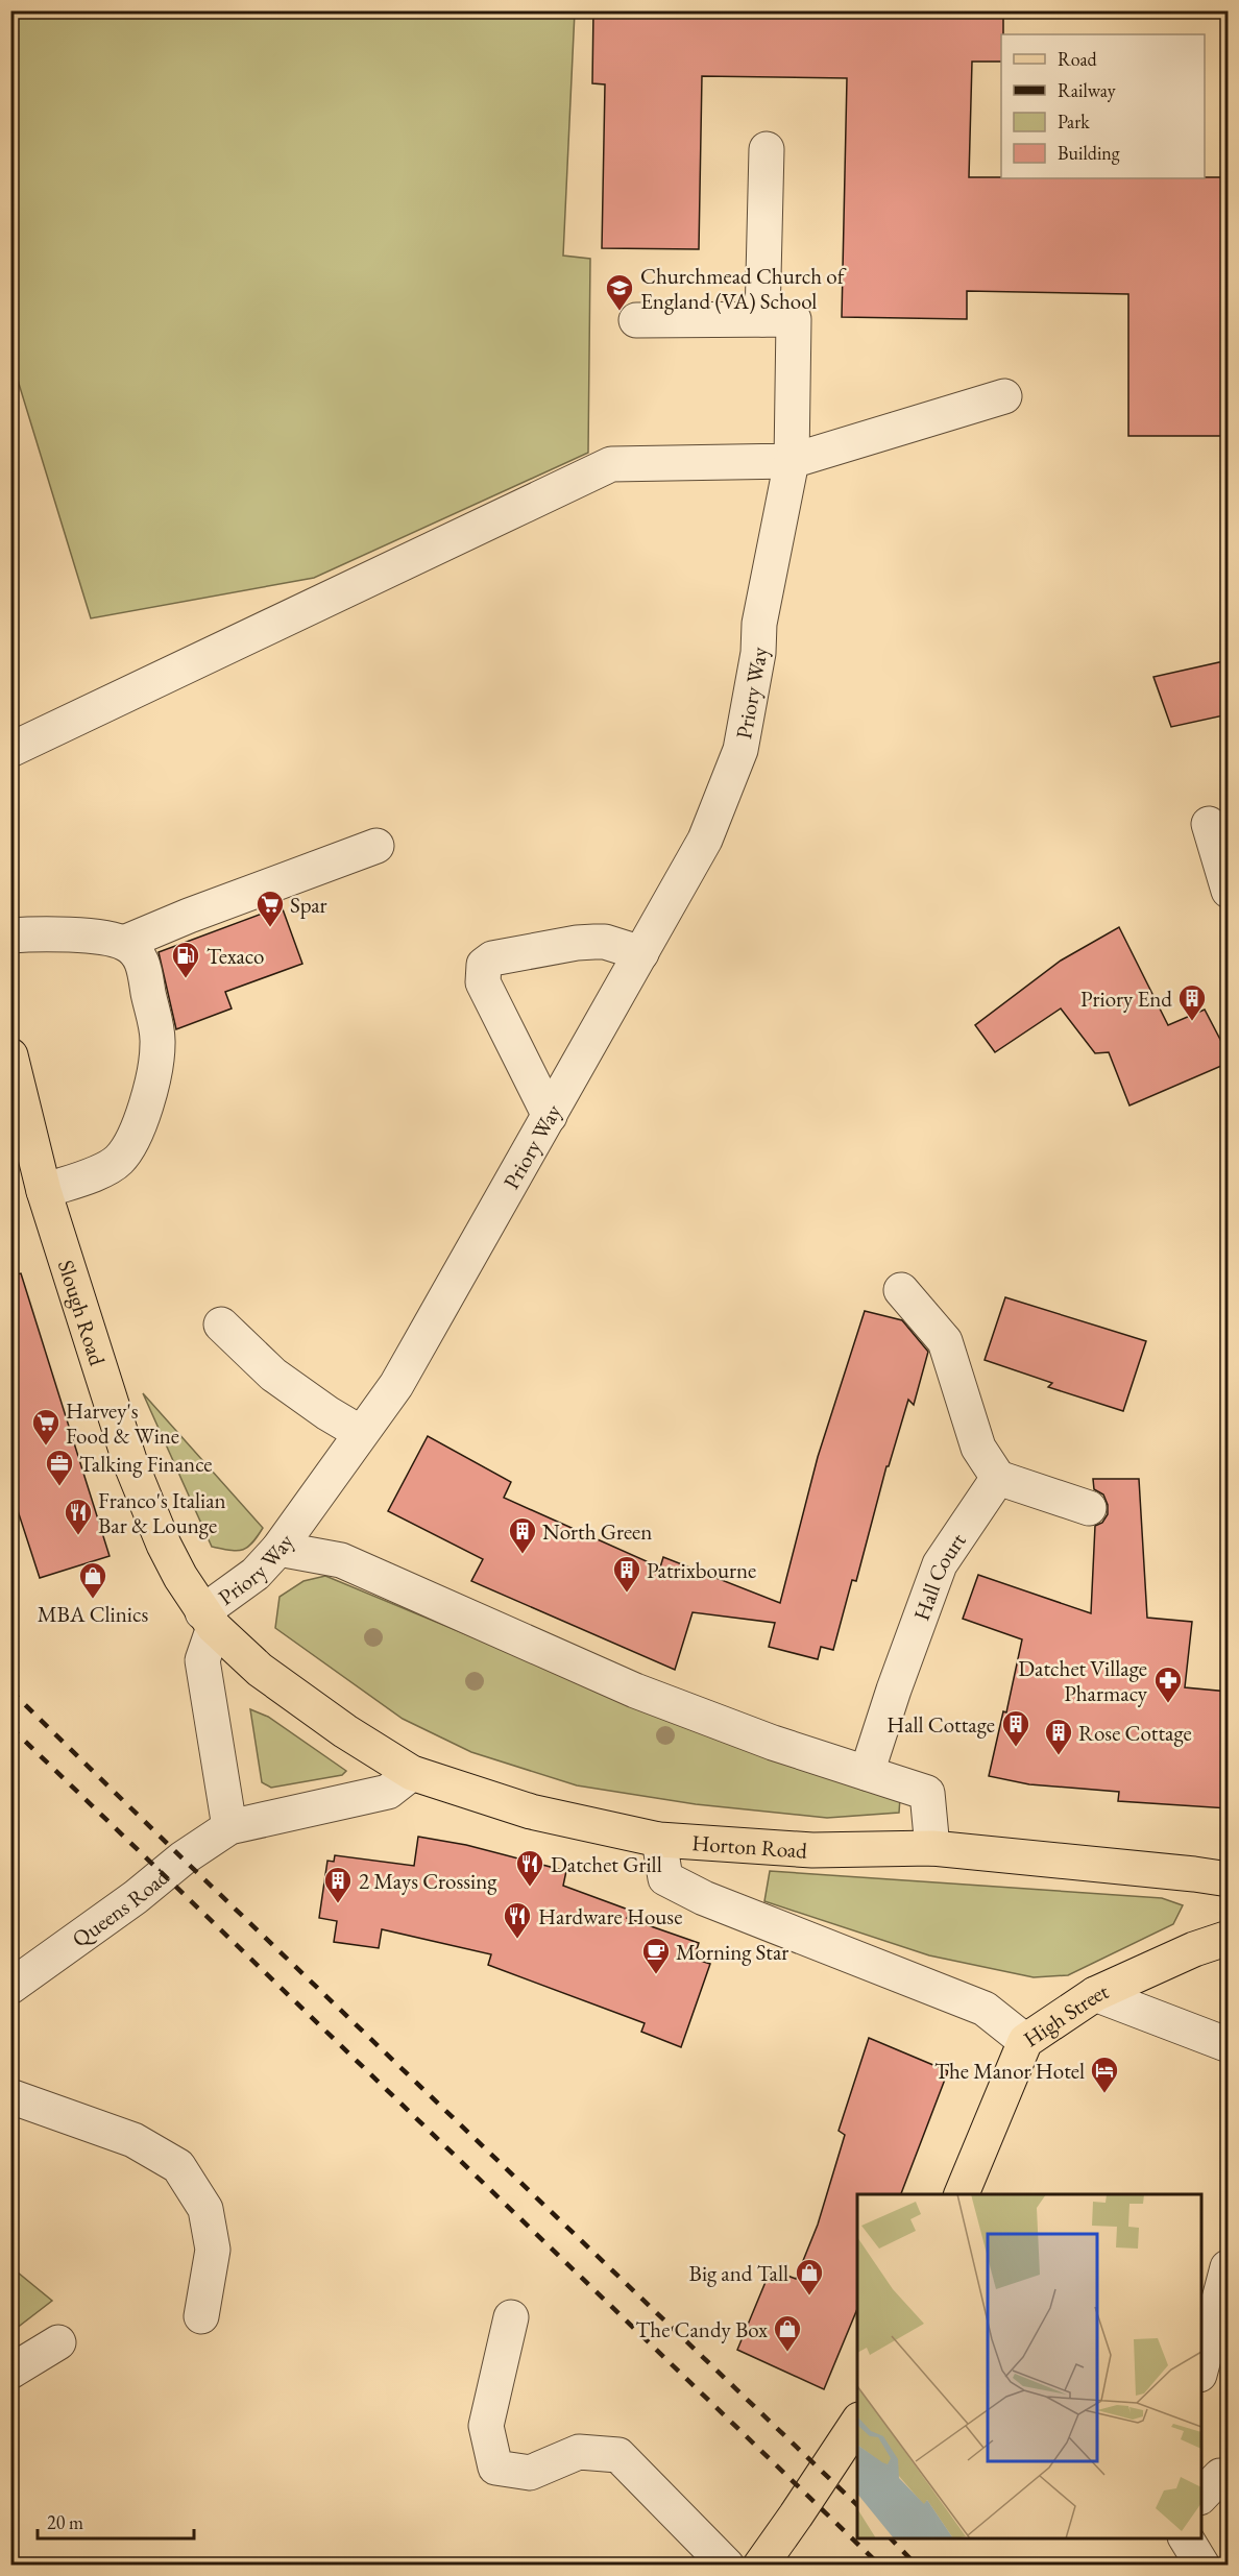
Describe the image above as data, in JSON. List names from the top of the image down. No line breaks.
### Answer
{"streets":{"main road":["Slough Road","Horton Road","High Street"],"street":["Priory Way","Hall Court","Queens Road"]},"crossings":[["Priory Way","Slough Road"],["Priory Way","Horton Road"],["Slough Road","Horton Road"],["Horton Road","Queens Road"]],"places":{"school or university":["Churchmead Church of England (VA) School"],"supermarket":["Spar","Harvey's Food & Wine"],"fuel station":["Texaco"],"building":["Priory End","North Green","Patrixbourne","Hall Cottage","Rose Cottage","2 Mays Crossing"],"office":["Talking Finance"],"restaurant":["Franco's Italian Bar & Lounge","Datchet Grill","Hardware House"],"shop":["MBA Clinics","Big and Tall","The Candy Box"],"pharmacy":["Datchet Village Pharmacy"],"cafe":["Morning Star"],"hotel":["The Manor Hotel"]},"legend":["Road","Railway","Park","Building"],"scale_bar":"20 m"}
